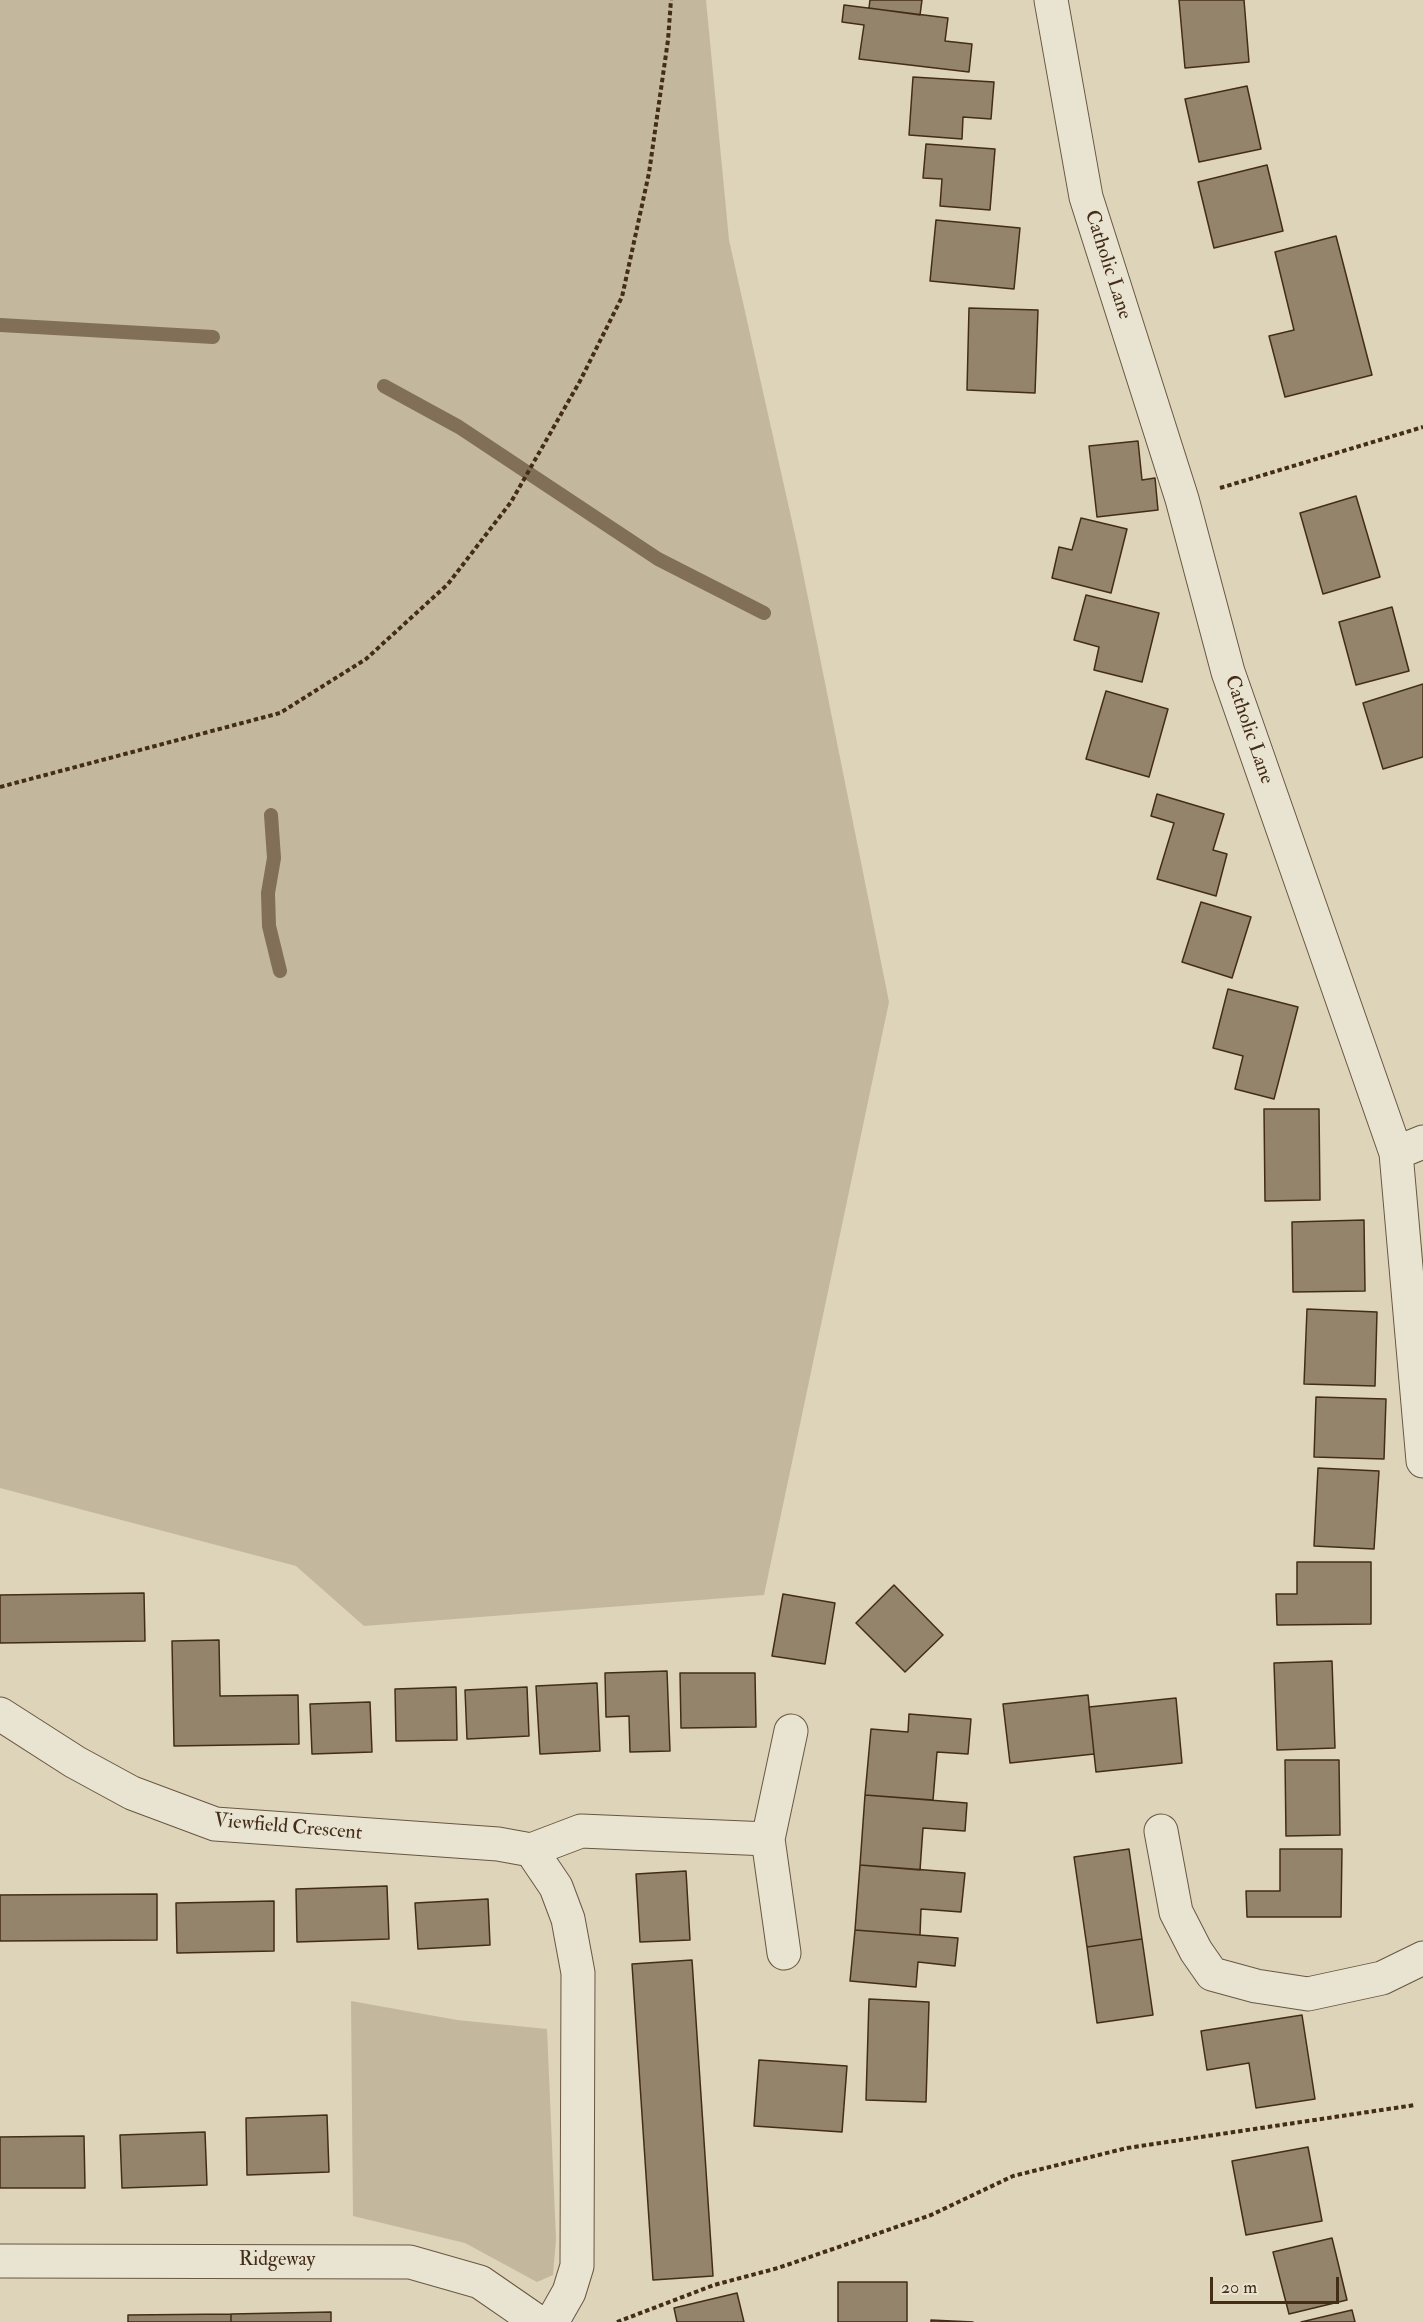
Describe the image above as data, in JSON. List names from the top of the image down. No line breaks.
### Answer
{"streets":{"street":["Catholic Lane","Viewfield Crescent","Ridgeway"]},"scale_bar":"20 m"}
